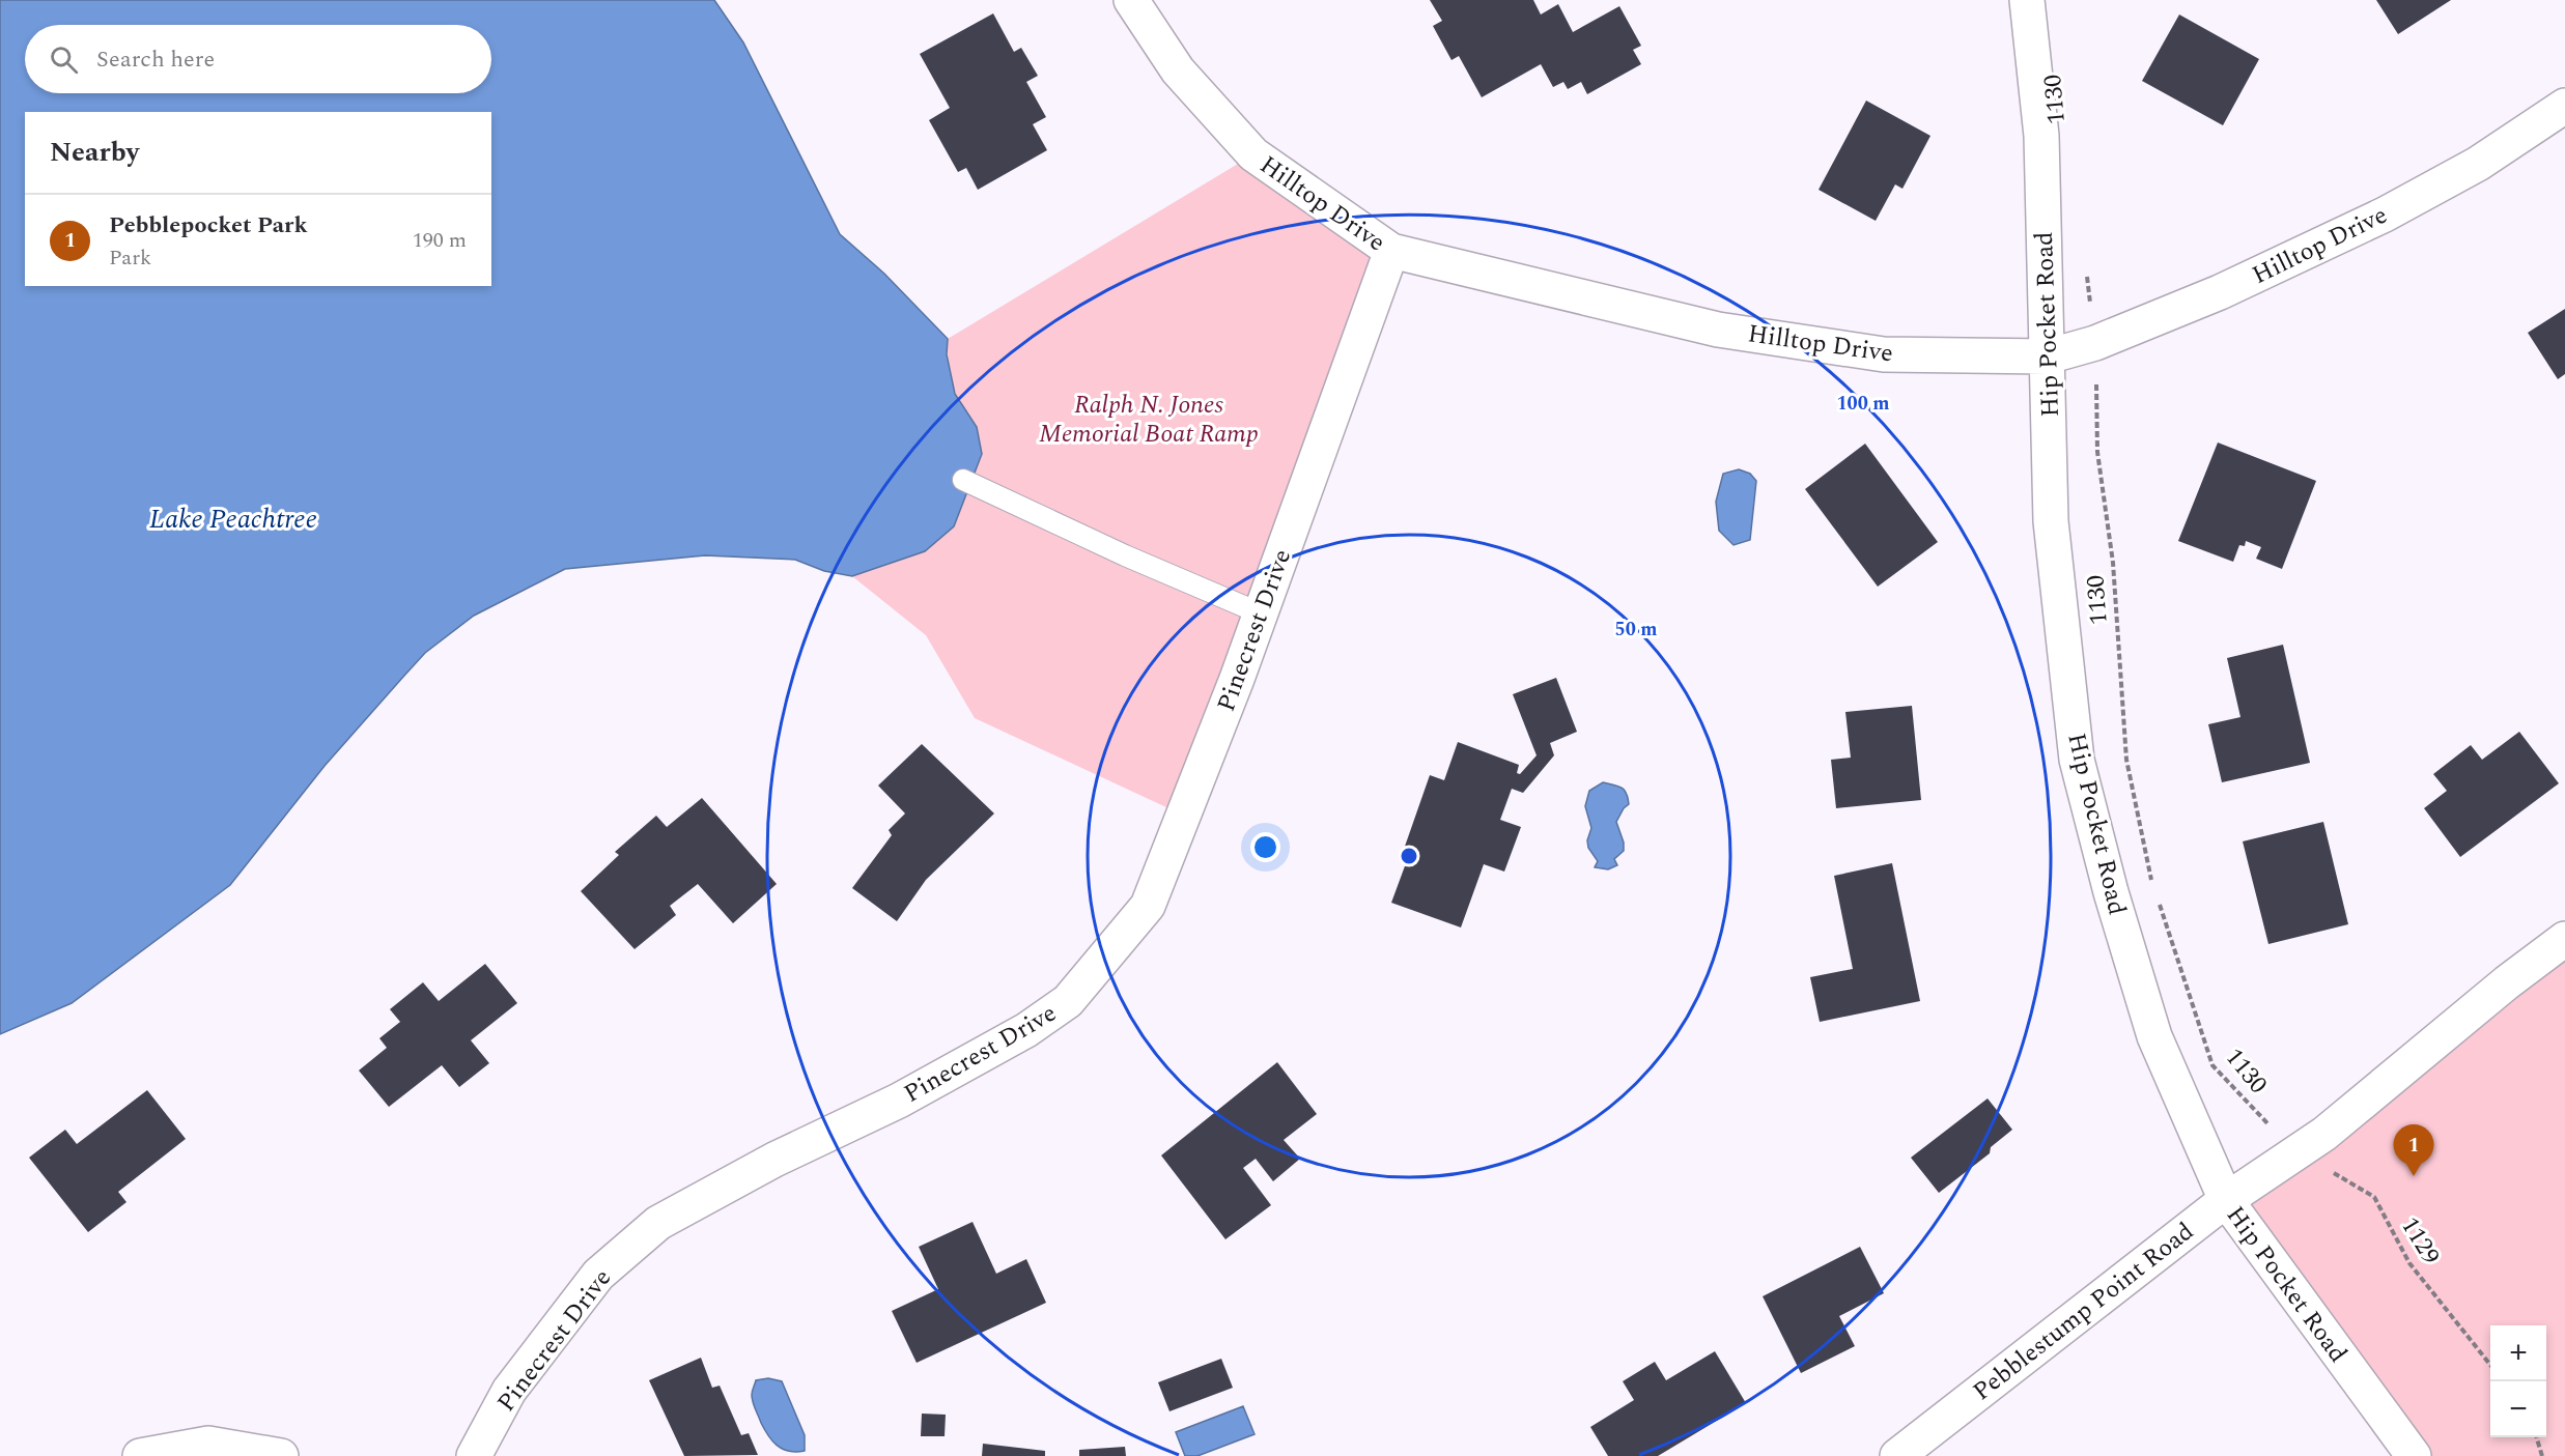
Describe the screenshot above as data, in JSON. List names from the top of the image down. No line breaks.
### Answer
{"streets":{"street":["Hilltop Drive","Hip Pocket Road","Pinecrest Drive","Pebblestump Point Road"],"path":["1130","1129"]},"crossings":[["1130","Hilltop Drive"],["1130","1129"],["1130","Pebblestump Point Road"],["Hilltop Drive","Hip Pocket Road"],["Hilltop Drive","Pinecrest Drive"],["Hip Pocket Road","Pebblestump Point Road"],["1129","Pebblestump Point Road"]],"water":["Lake Peachtree"],"parks":["Ralph N. Jones Memorial Boat Ramp"],"page":{"search":"Search here","heading":"Nearby","list":[{"mark":"1","name":"Pebblepocket Park","note":"Park","value":"190 m"}],"pins":"1","map_buttons":["+","−"]},"rings":["100 m","50 m"]}
